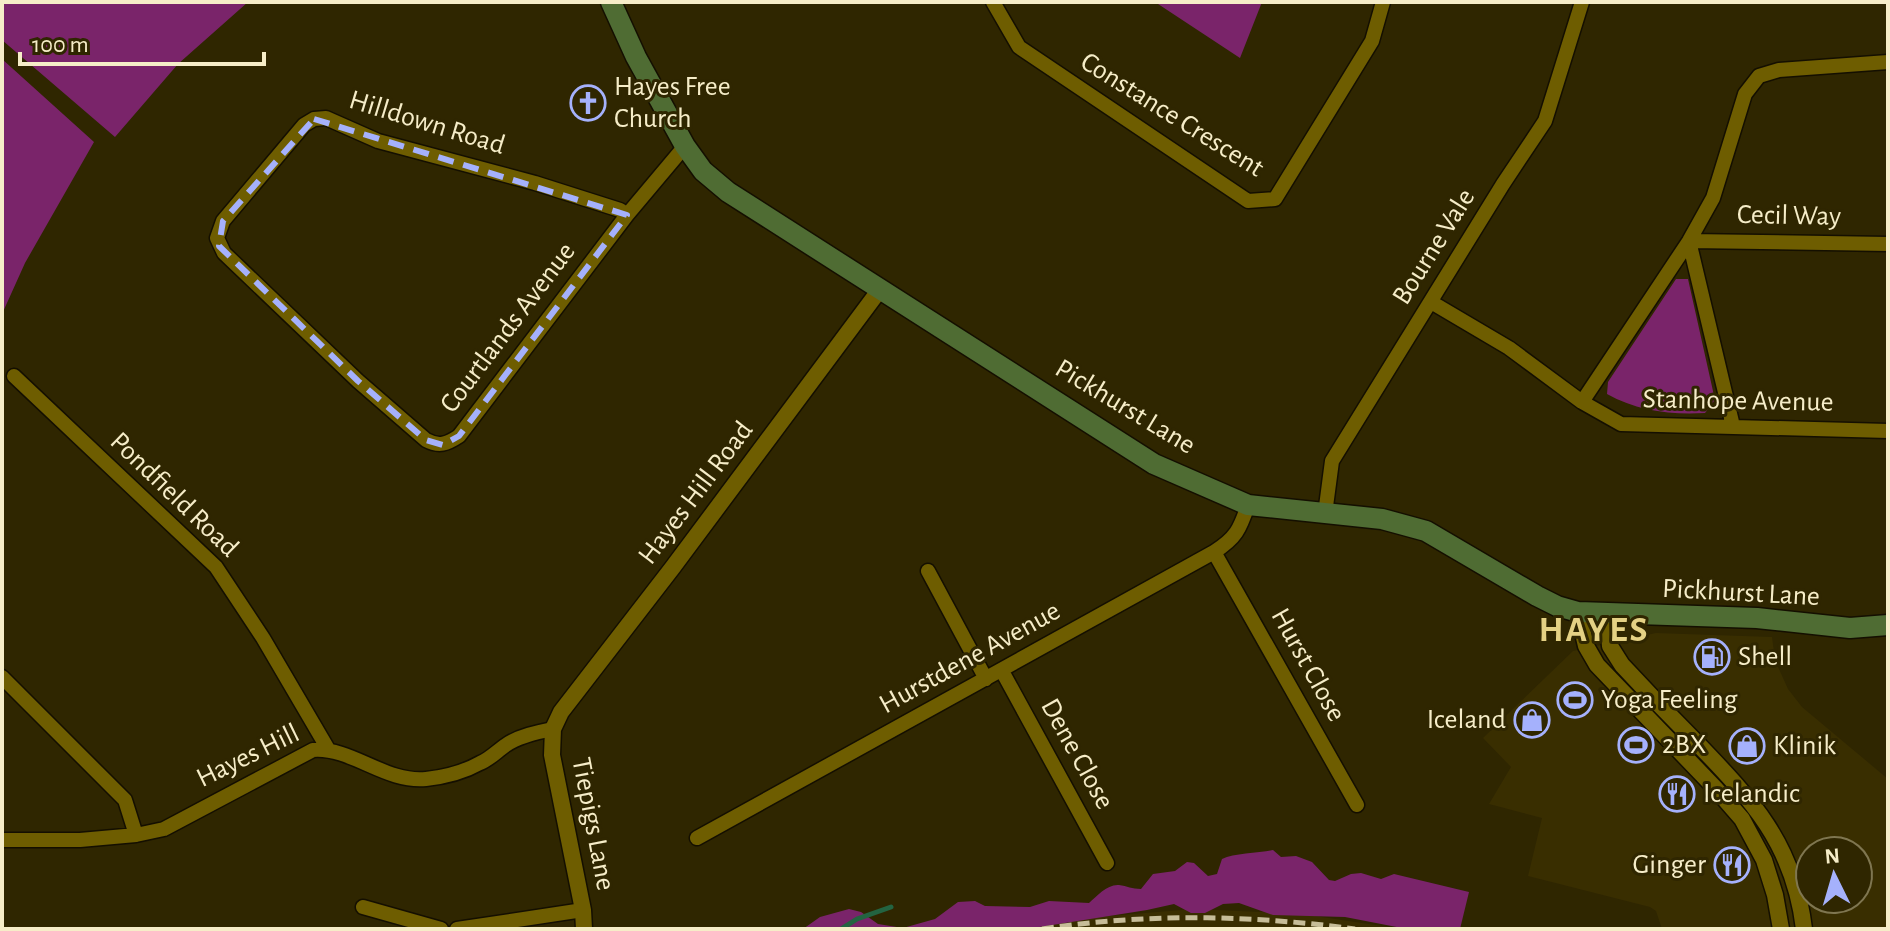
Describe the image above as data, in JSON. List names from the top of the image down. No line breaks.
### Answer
{"streets":{"main road":["Pickhurst Lane"],"street":["Constance Crescent","Hilldown Road","Cecil Way","Bourne Vale","Courtlands Avenue","Stanhope Avenue","Hayes Hill Road","Pondfield Road","Hurstdene Avenue","Hurst Close","Dene Close","Hayes Hill","Tiepigs Lane"]},"crossings":[["Hilldown Road","Courtlands Avenue"],["Bourne Vale","Stanhope Avenue"],["Bourne Vale","Pickhurst Lane"],["Courtlands Avenue","Pickhurst Lane"],["Pickhurst Lane","Hayes Hill Road"],["Pickhurst Lane","Hurstdene Avenue"],["Hayes Hill Road","Hayes Hill"],["Hayes Hill Road","Tiepigs Lane"],["Pondfield Road","Hayes Hill"],["Hurstdene Avenue","Hurst Close"],["Hurstdene Avenue","Dene Close"],["Hayes Hill","Tiepigs Lane"]],"districts":["HAYES"],"places":{"church":["Hayes Free Church"],"fuel station":["Shell"],"sports":["Yoga Feeling","2BX"],"shop":["Iceland","Klinik"],"restaurant":["Icelandic","Ginger"]},"scale_bar":"100 m","north":"top"}
